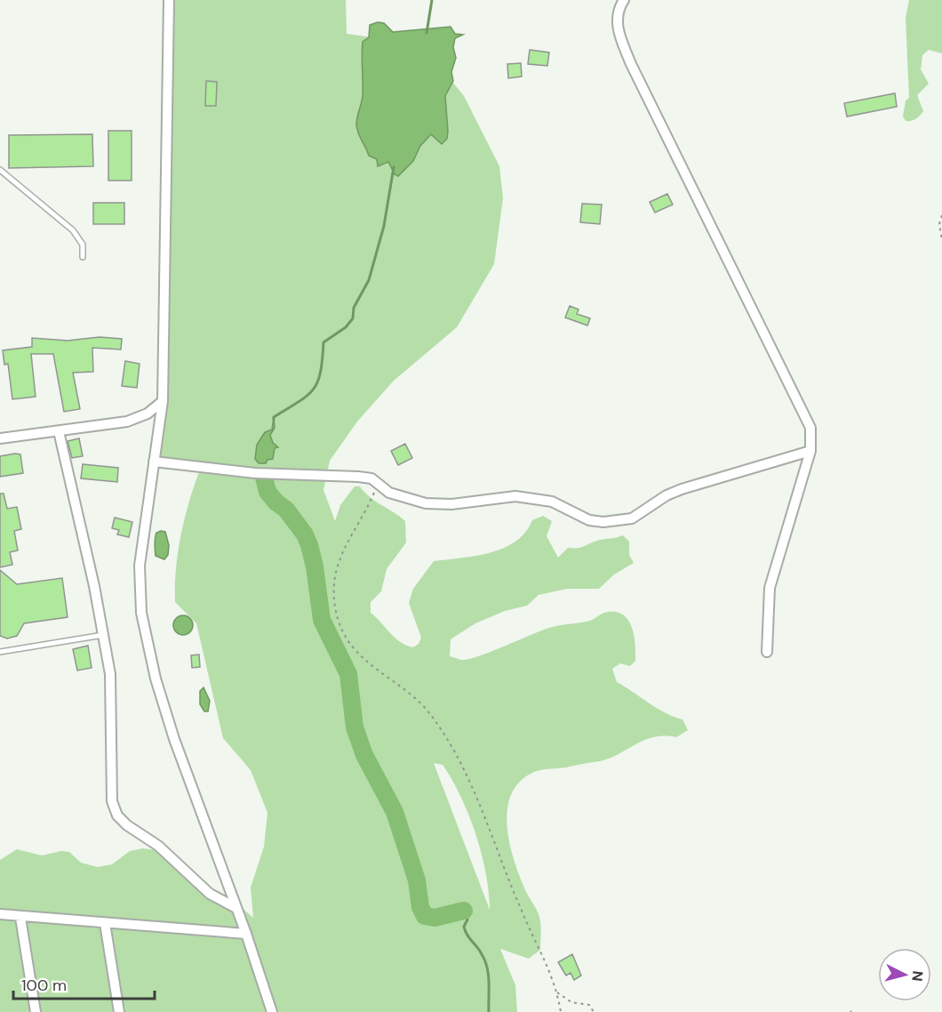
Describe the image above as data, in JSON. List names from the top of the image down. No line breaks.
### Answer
{"scale_bar":"100 m","north":"right"}
